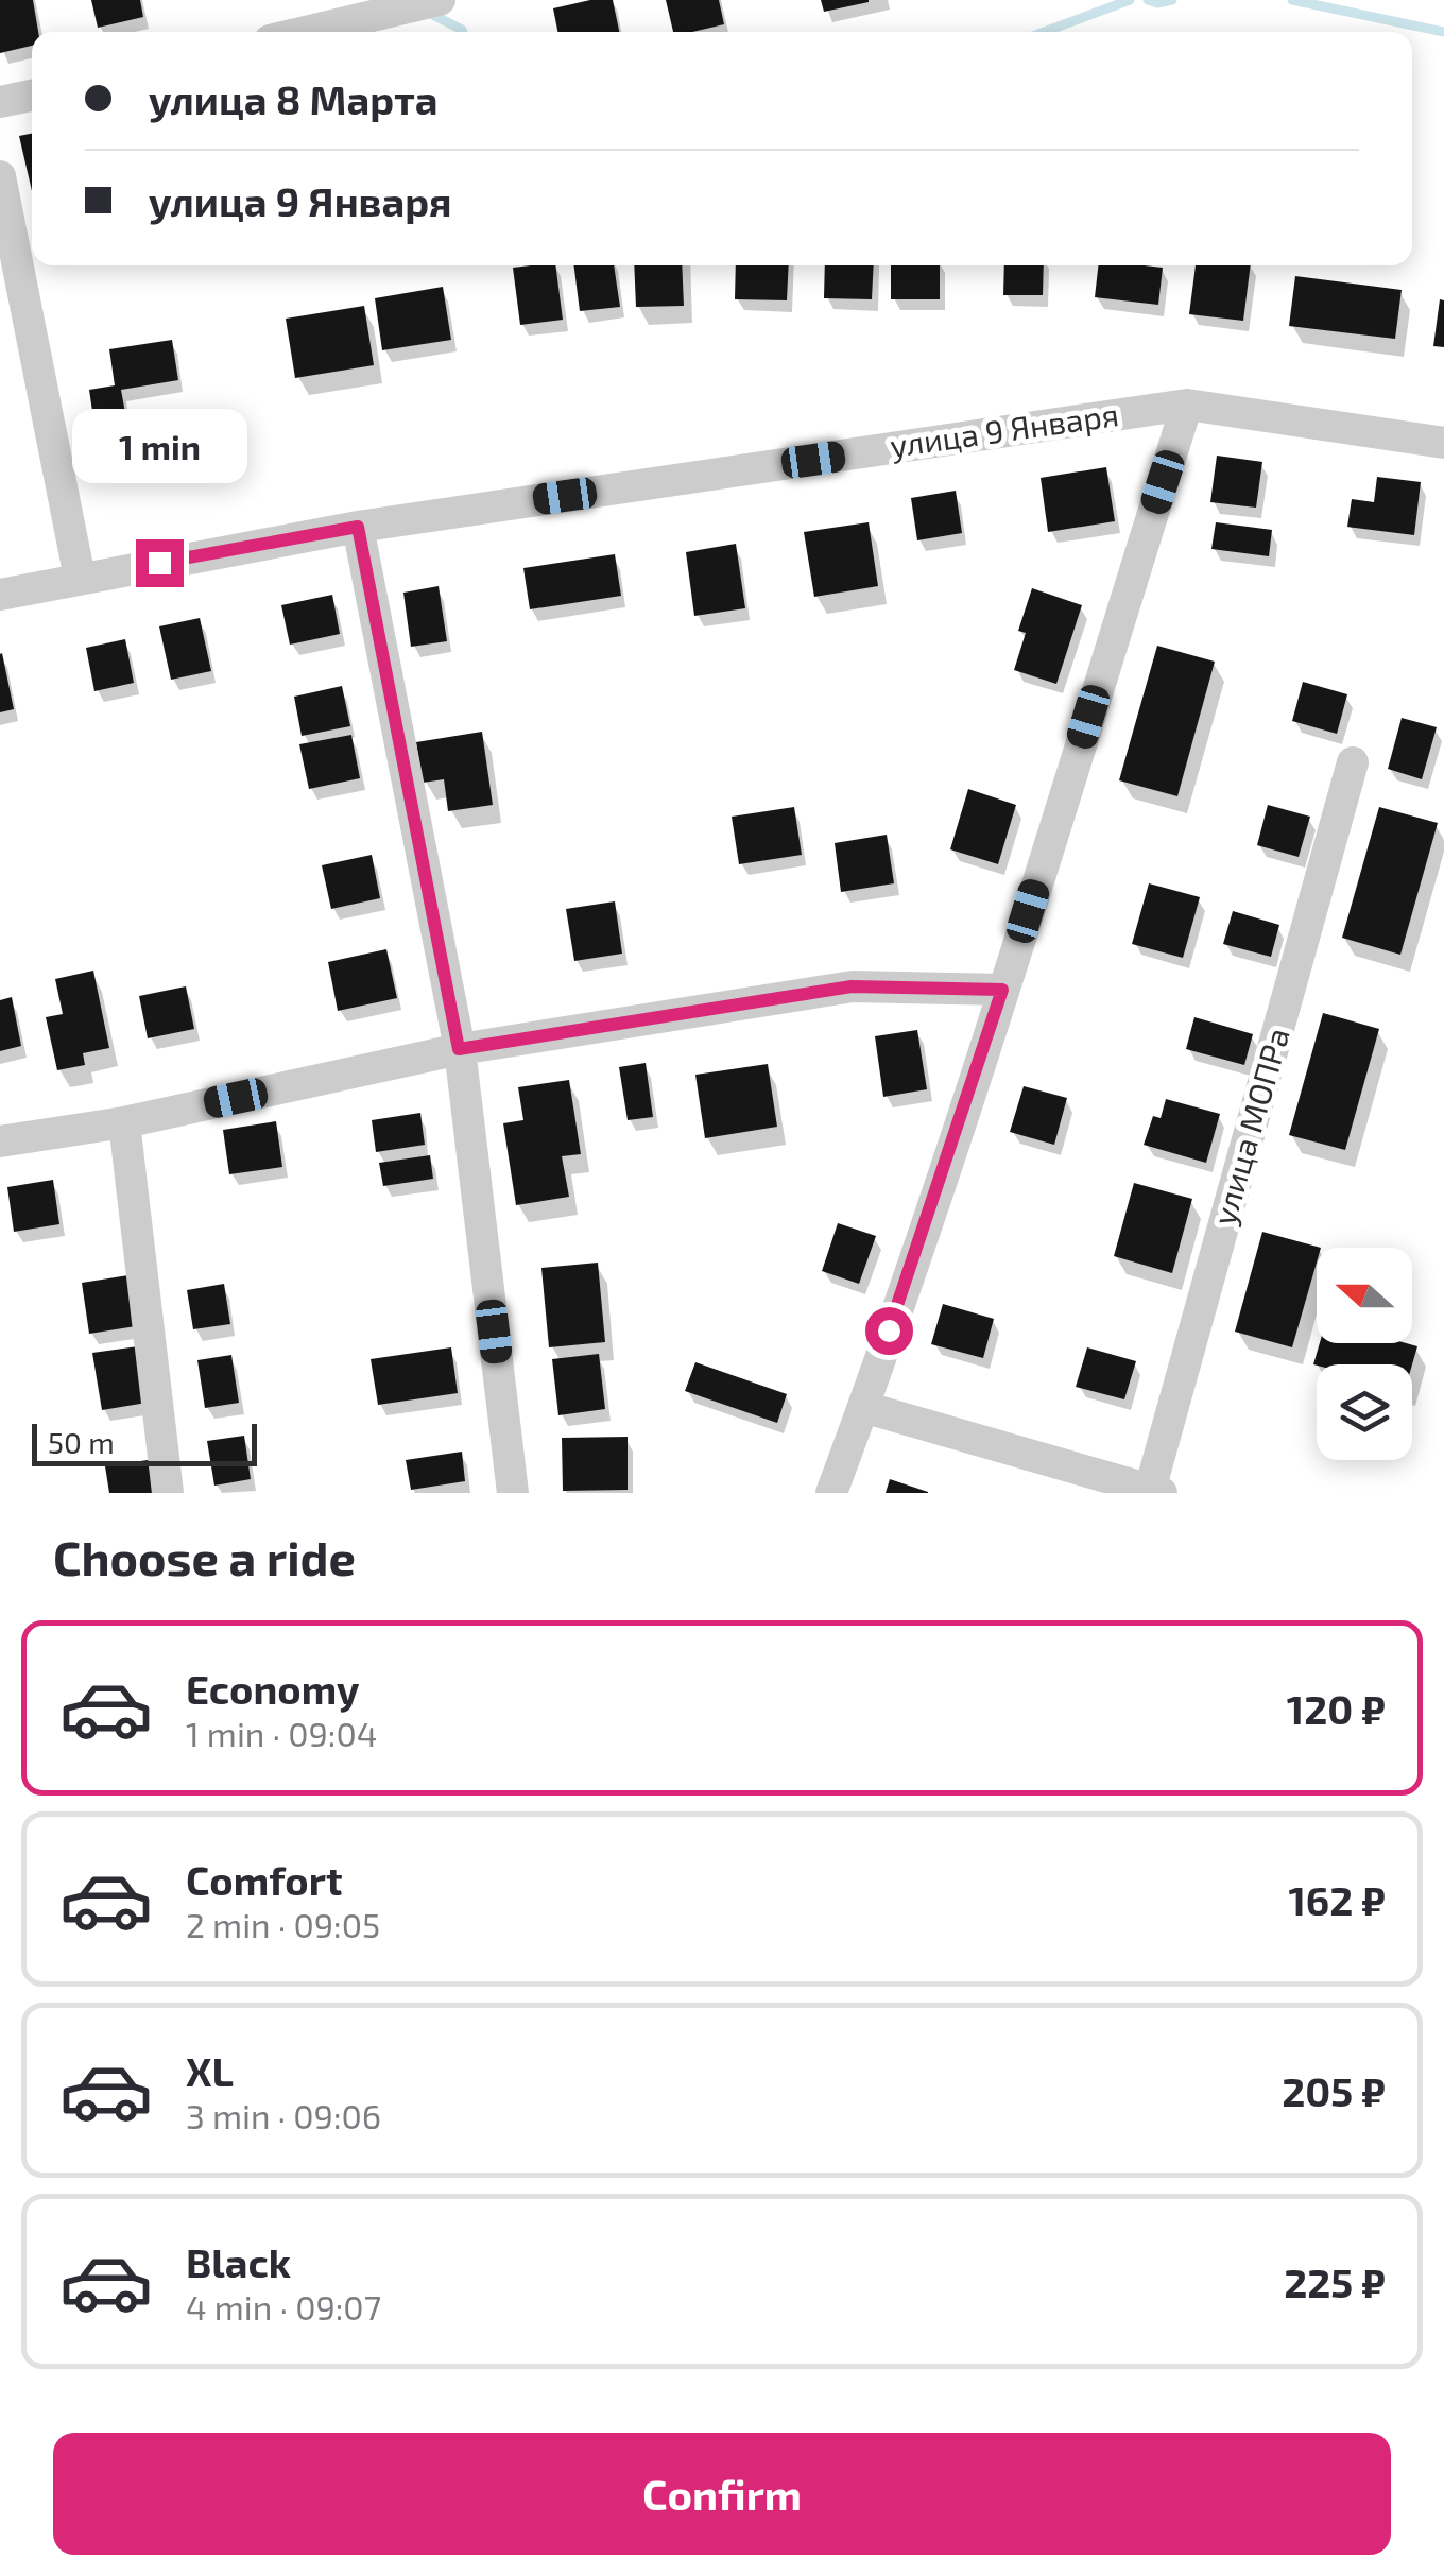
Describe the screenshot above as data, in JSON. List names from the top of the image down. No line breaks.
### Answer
{"streets":{"street":["улица 9 Января","улица МОПРа"]},"scale_bar":"50 m","north":"left","page":{"banner":["улица 8 Марта","улица 9 Января"],"bubble":"1 min","scale":"50 m","heading":"Choose a ride","list":[{"name":"Economy","note":"1 min · 09:04","value":"120 ₽"},{"name":"Comfort","note":"2 min · 09:05","value":"162 ₽"},{"name":"XL","note":"3 min · 09:06","value":"205 ₽"},{"name":"Black","note":"4 min · 09:07","value":"225 ₽"}],"buttons":"Confirm"}}
